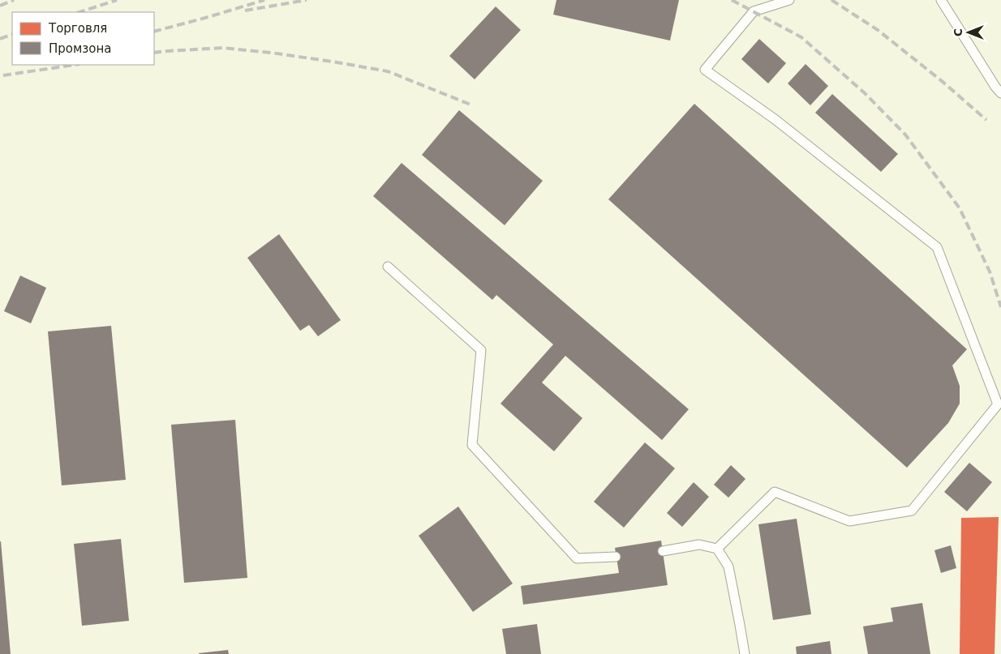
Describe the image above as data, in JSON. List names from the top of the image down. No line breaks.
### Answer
{"legend":["Торговля","Промзона"],"north":"left"}
